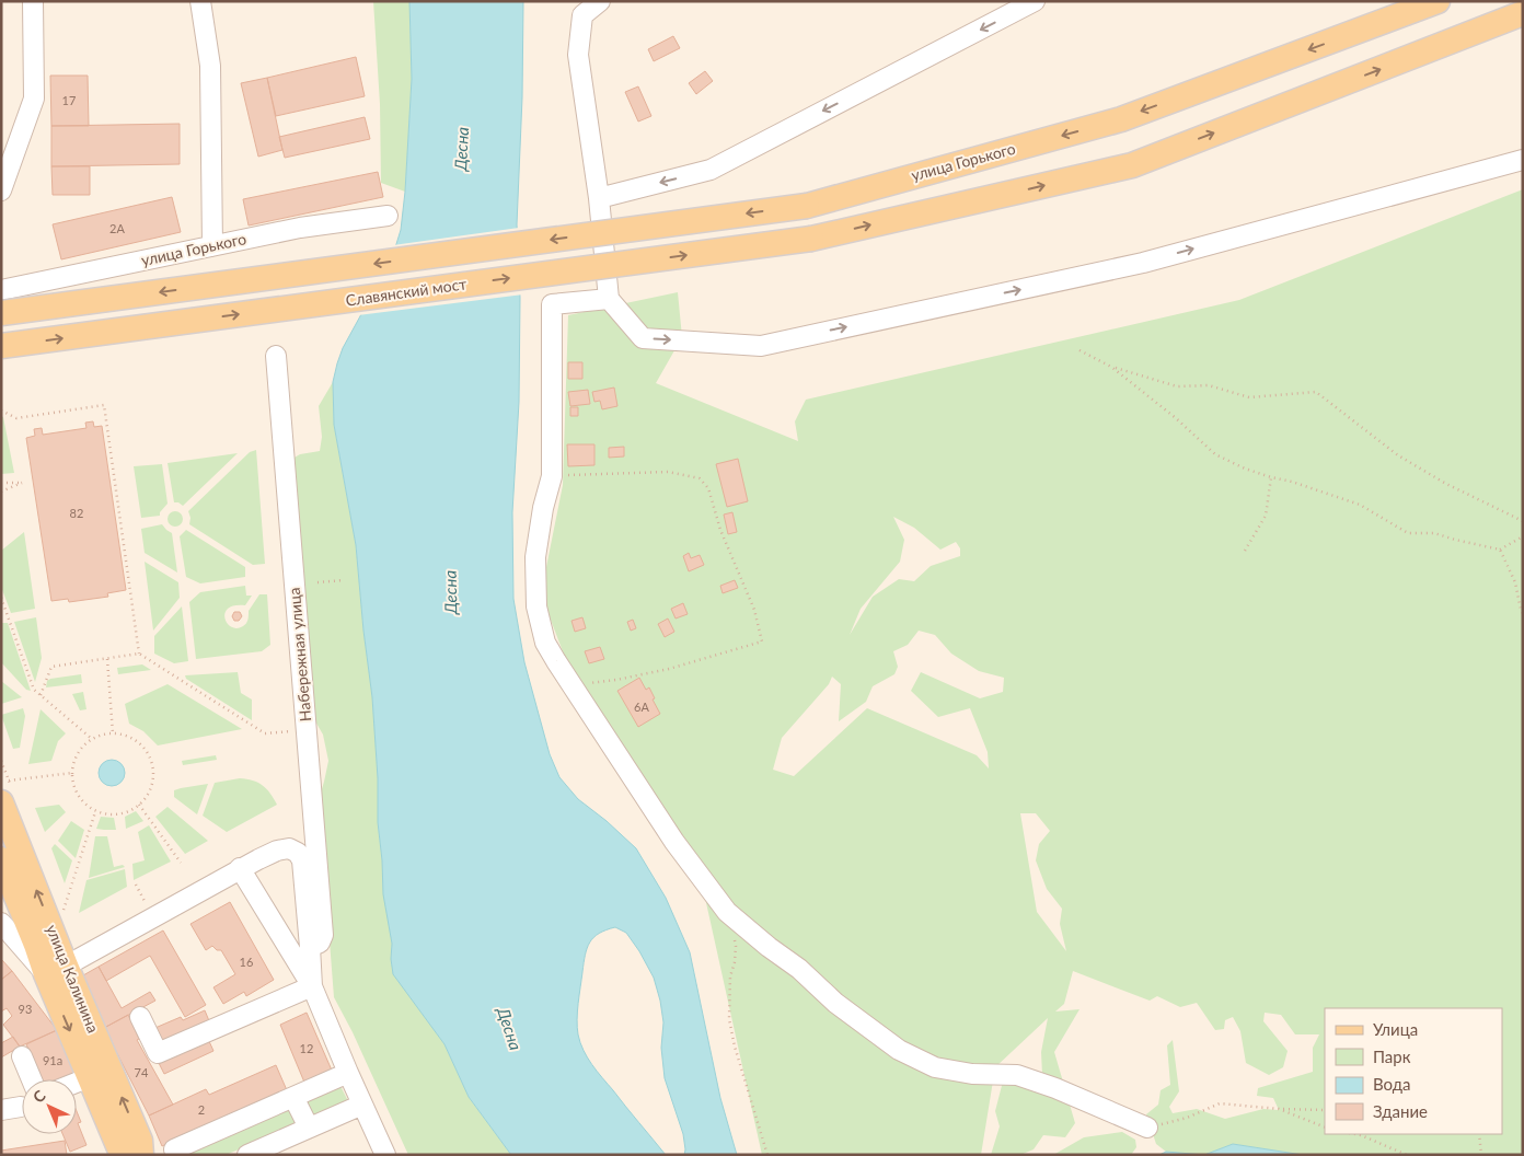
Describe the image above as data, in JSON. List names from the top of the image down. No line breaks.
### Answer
{"streets":{"main road":["улица Горького","Славянский мост","улица Калинина"],"street":["Набережная улица"]},"one_way":["Славянский мост"],"water":["Десна"],"house_numbers":["17","2А","82","6А","16","93","12","91а","74","2"],"legend":["Улица","Парк","Вода","Здание"],"north":"top left"}
